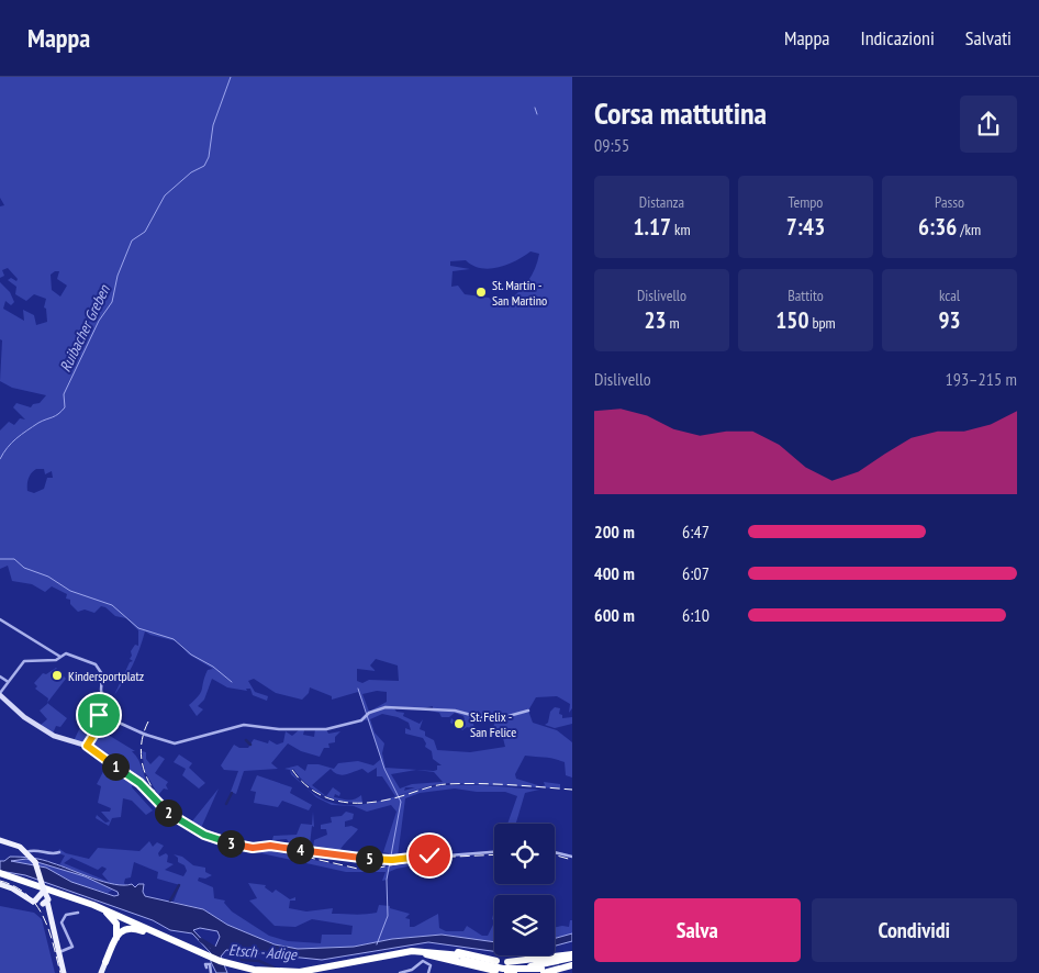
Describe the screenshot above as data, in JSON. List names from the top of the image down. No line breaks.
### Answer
{"water":["Ruibacher Greben","Etsch - Adige"],"places":["St. Martin - San Martino","Kindersportplatz","St. Felix - San Felice"],"page":{"header":"Mappa","nav":["Mappa","Indicazioni","Salvati"],"heading":["Corsa mattutina","09:55"],"stats":[["Distanza","1.17 km"],["Tempo","7:43"],["Passo","6:36 /km"],["Dislivello","23 m"],["Battito","150 bpm"],["kcal","93"]],"chart":["Dislivello","193–215 m"],"list":[{"name":"200 m","note":"6:47"},{"name":"400 m","note":"6:07"},{"name":"600 m","note":"6:10"}],"pins":["1","2","3","4","5"],"buttons":["Salva","Condividi"]}}
